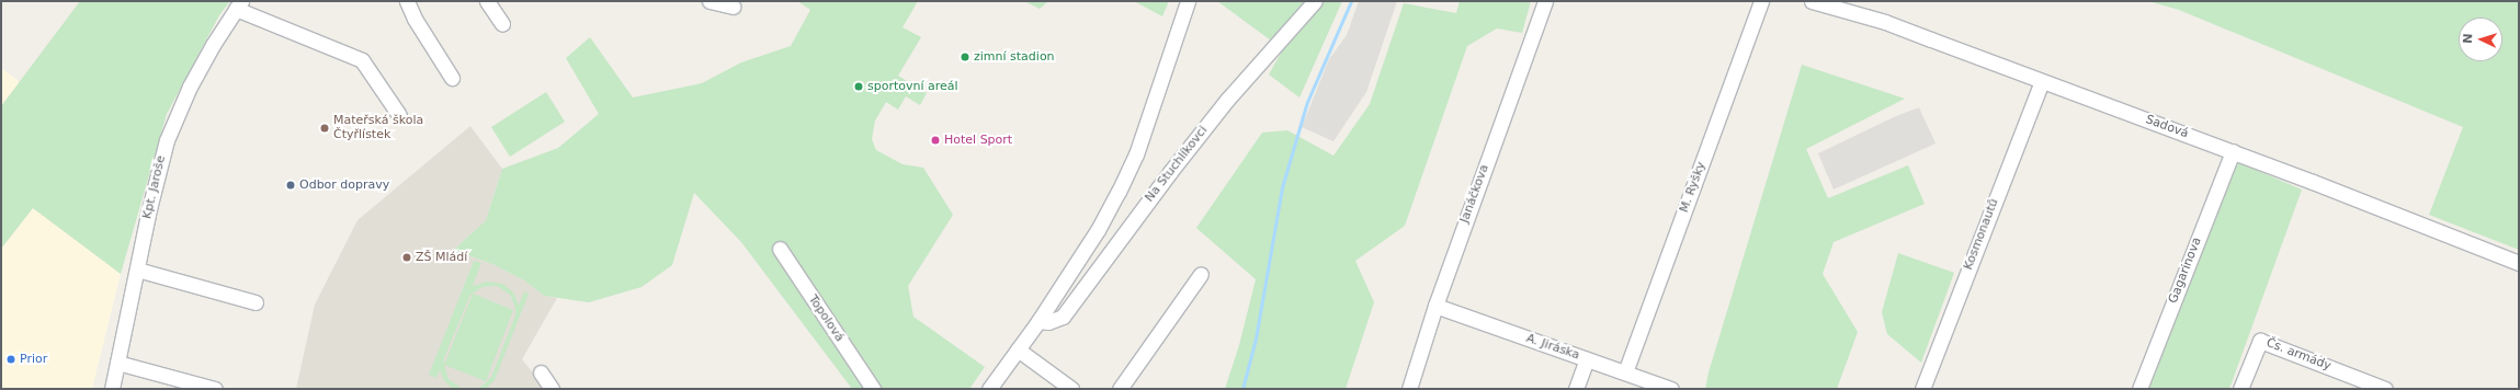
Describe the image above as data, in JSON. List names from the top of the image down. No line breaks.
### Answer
{"streets":{"street":["Sadová","Na Stuchlíkovci","Kpt. Jaroše","M. Ryšky","Janáčkova","Kosmonautů","Gagarinova","Topolová","A. Jiráska","Čs. armády"]},"crossings":[["Sadová","Kosmonautů"],["Sadová","Gagarinova"],["M. Ryšky","A. Jiráska"],["Janáčkova","A. Jiráska"]],"places":["zimní stadion","sportovní areál","Mateřská škola Čtyřlístek","Hotel Sport","Odbor dopravy","ZŠ Mládí","Prior"],"north":"left"}
